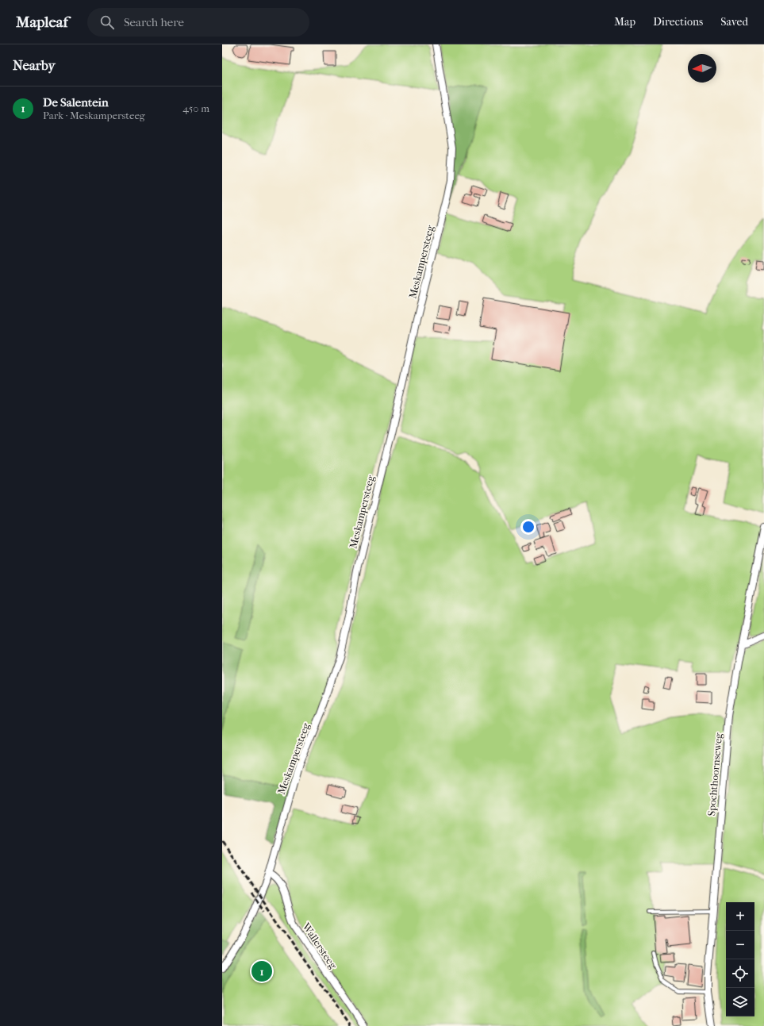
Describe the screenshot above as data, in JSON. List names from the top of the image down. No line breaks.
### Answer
{"streets":{"street":["Meskampersteeg","Spochthoornseweg","Wallersteeg"]},"crossings":[["Meskampersteeg","Wallersteeg"]],"north":"left","page":{"header":"Mapleaf","search":"Search here","nav":["Map","Directions","Saved"],"heading":"Nearby","list":[{"mark":"1","name":"De Salentein","note":"Park · Meskampersteeg","value":"450 m"}],"map_buttons":["+","−"],"pins":"1"}}
